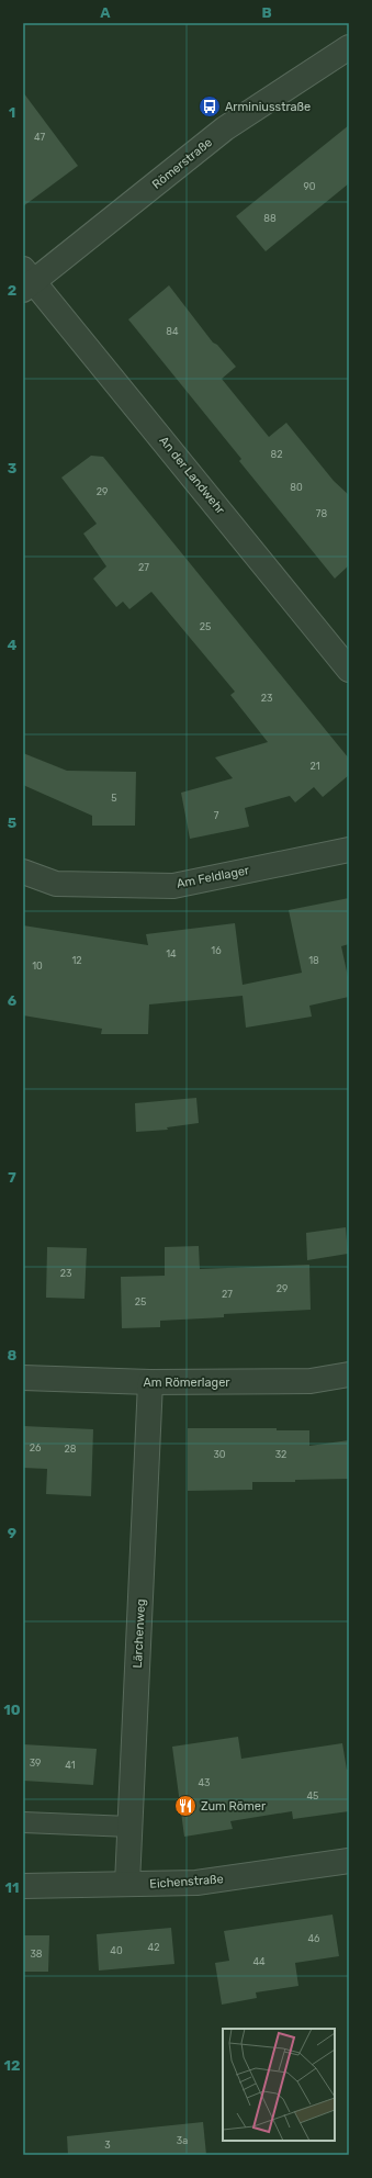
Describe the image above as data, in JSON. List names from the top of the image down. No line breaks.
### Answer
{"streets":{"street":["Römerstraße","An der Landwehr","Am Feldlager","Am Römerlager","Lärchenweg","Eichenstraße"]},"crossings":[["Römerstraße","An der Landwehr"],["Am Römerlager","Lärchenweg"],["Lärchenweg","Eichenstraße"]],"places":{"bus stop":["Arminiusstraße"],"restaurant":["Zum Römer"]},"house_numbers":["47","90","88","84","82","80","29","78","27","25","23","21","5","7","16","14","12","18","10","23","29","27","25","26","28","30","32","39","41","43","45","46","42","40","38","44","3a","3"],"grid":{"columns":["A","B"],"rows":["1","2","3","4","5","6","7","8","9","10","11","12"]}}
